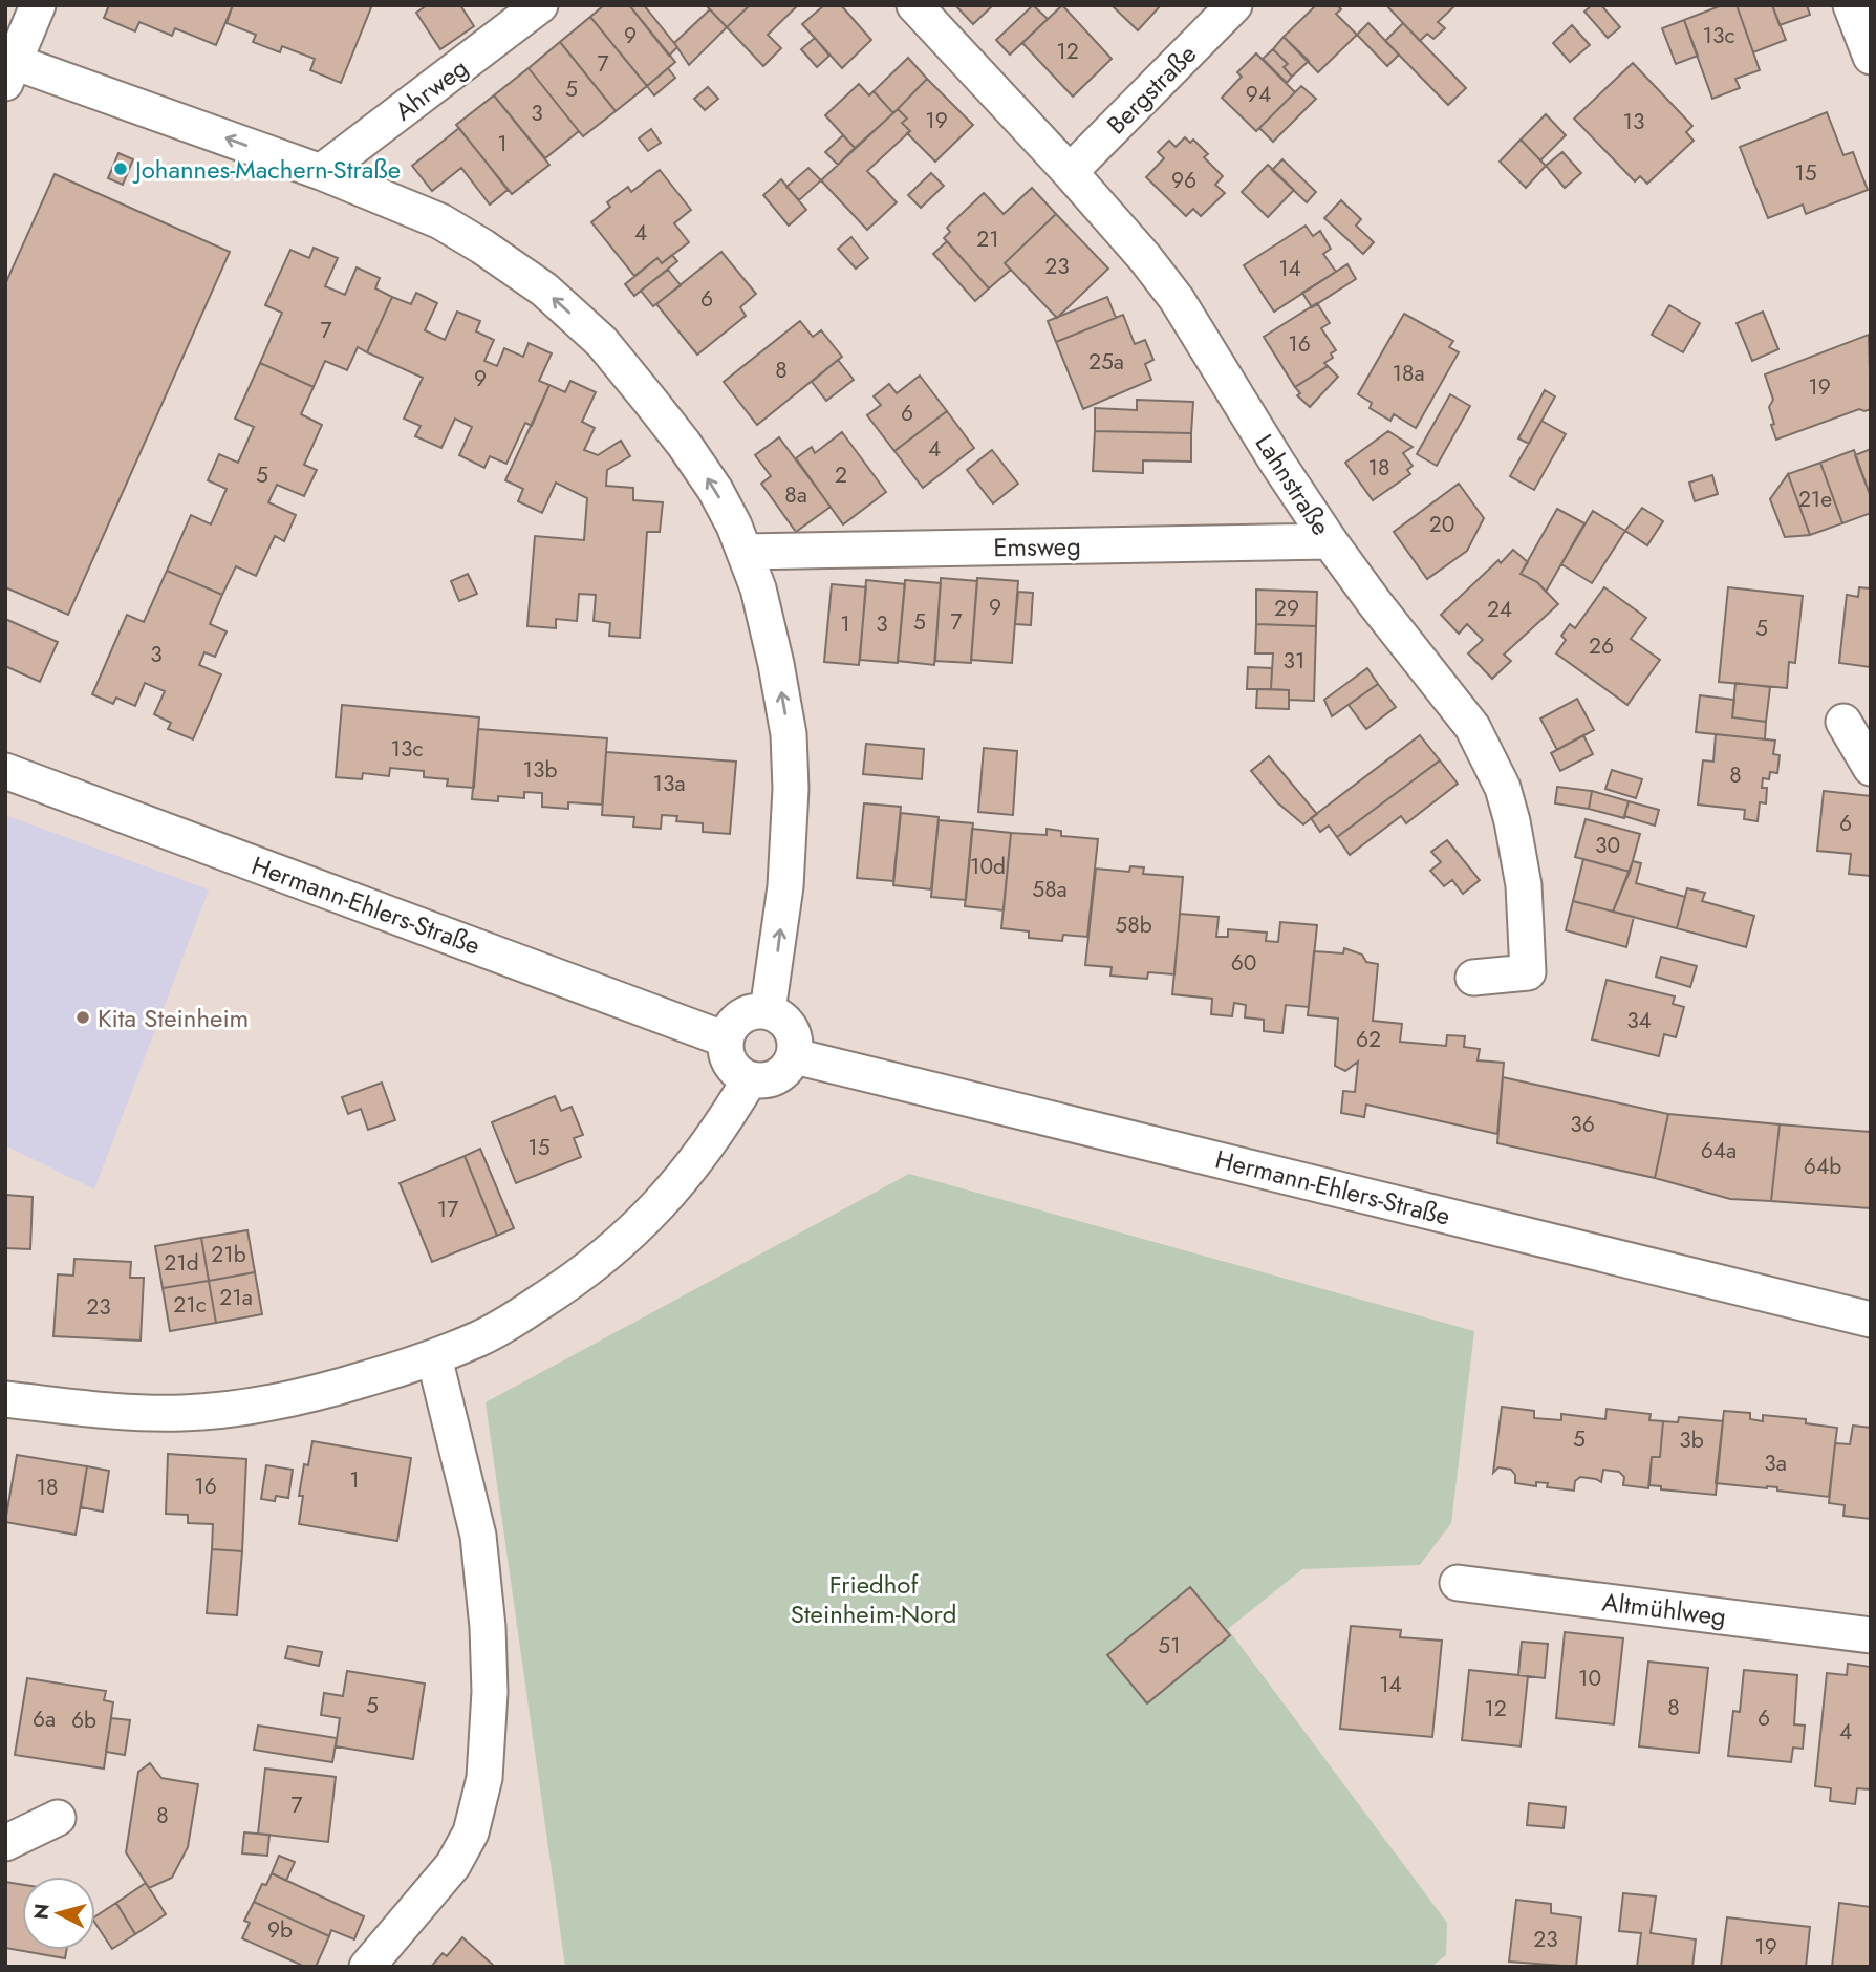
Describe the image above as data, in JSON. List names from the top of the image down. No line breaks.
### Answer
{"streets":{"street":["Ahrweg","Bergstraße","Lahnstraße","Emsweg","Hermann-Ehlers-Straße","Altmühlweg"]},"crossings":[["Bergstraße","Lahnstraße"],["Lahnstraße","Emsweg"]],"parks":["Friedhof Steinheim-Nord"],"places":["Johannes-Machern-Straße","Kita Steinheim"],"house_numbers":["9","13c","12","7","5","94","3","19","13","1","15","96","4","21","23","14","6","7","16","25a","8","18a","9","19","6","4","18","5","2","8a","21e","20","9","29","24","5","7","1","3","5","26","3","31","13c","13b","8","13a","6","30","10d","58a","58b","60","34","62","36","15","64a","64b","17","21b","21d","21a","21c","23","5","3b","3a","1","16","18","51","10","14","5","8","12","6","6a","6b","4","7","8","9b","23","19"],"north":"left"}
